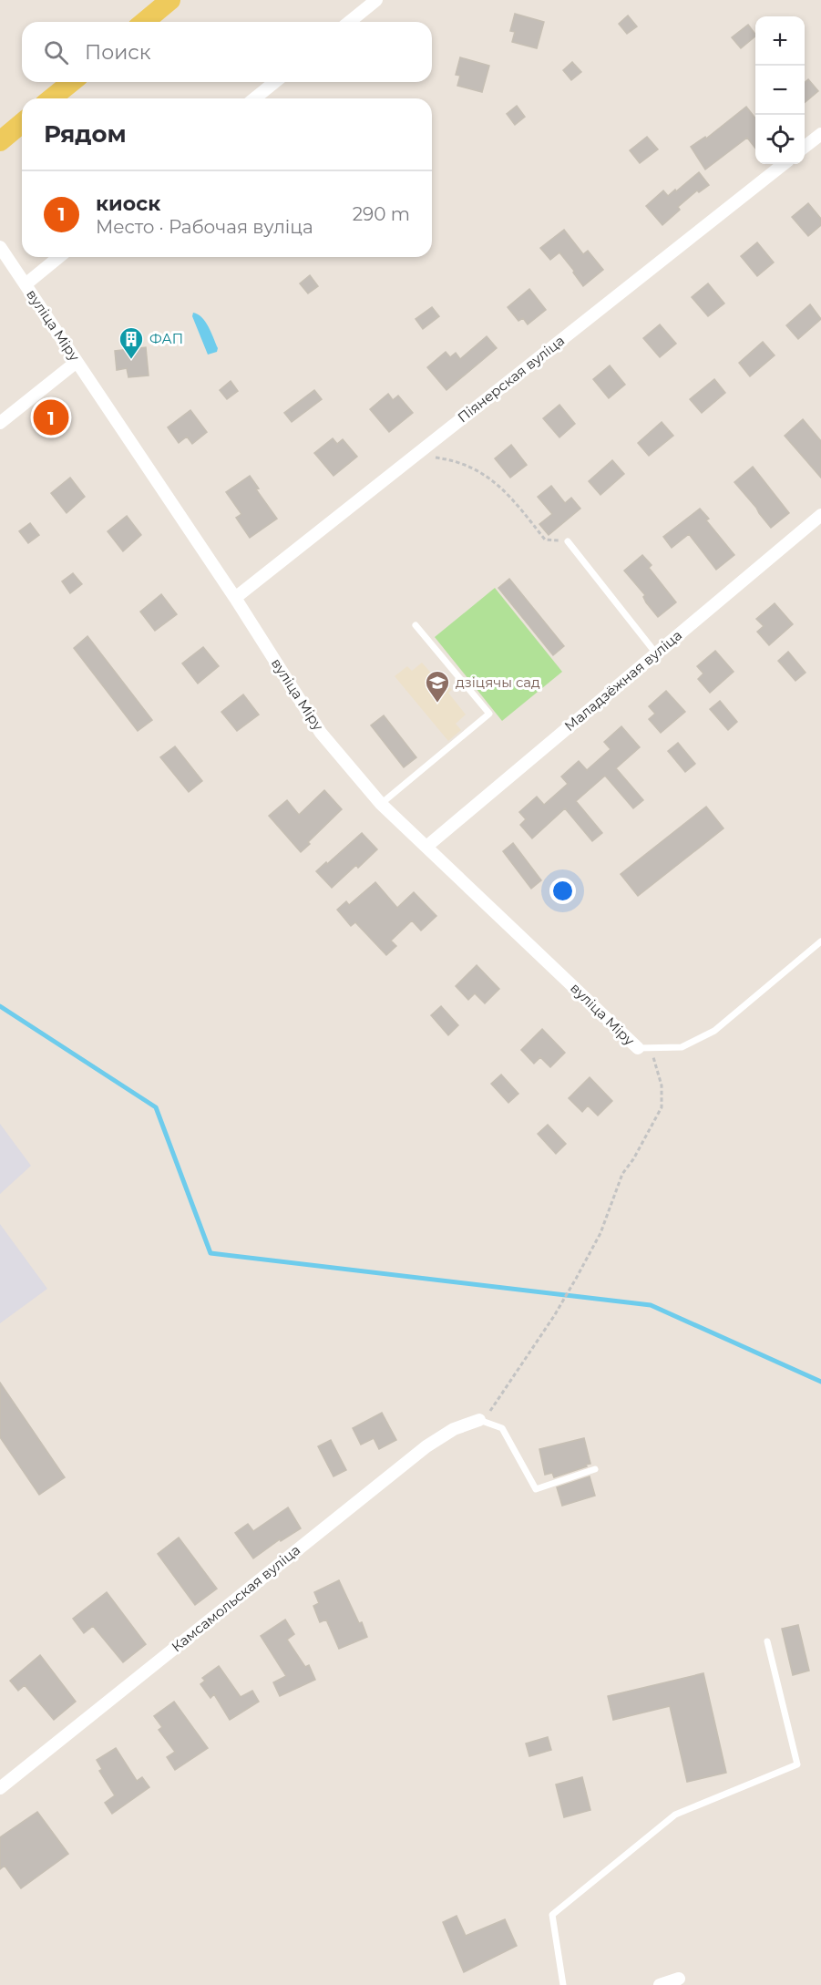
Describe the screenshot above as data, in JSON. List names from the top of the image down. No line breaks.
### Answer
{"streets":{"street":["вуліца Міру","Піянерская вуліца","Маладзёжная вуліца","Камсамольская вуліца"]},"crossings":[["вуліца Міру","Піянерская вуліца"],["вуліца Міру","Маладзёжная вуліца"]],"places":{"building":["ФАП"],"school or university":["дзіцячы сад"]},"page":{"map_buttons":["+","−"],"search":"Поиск","heading":"Рядом","list":[{"mark":"1","name":"киоск","note":"Место · Рабочая вуліца","value":"290 m"}],"pins":"1"}}
